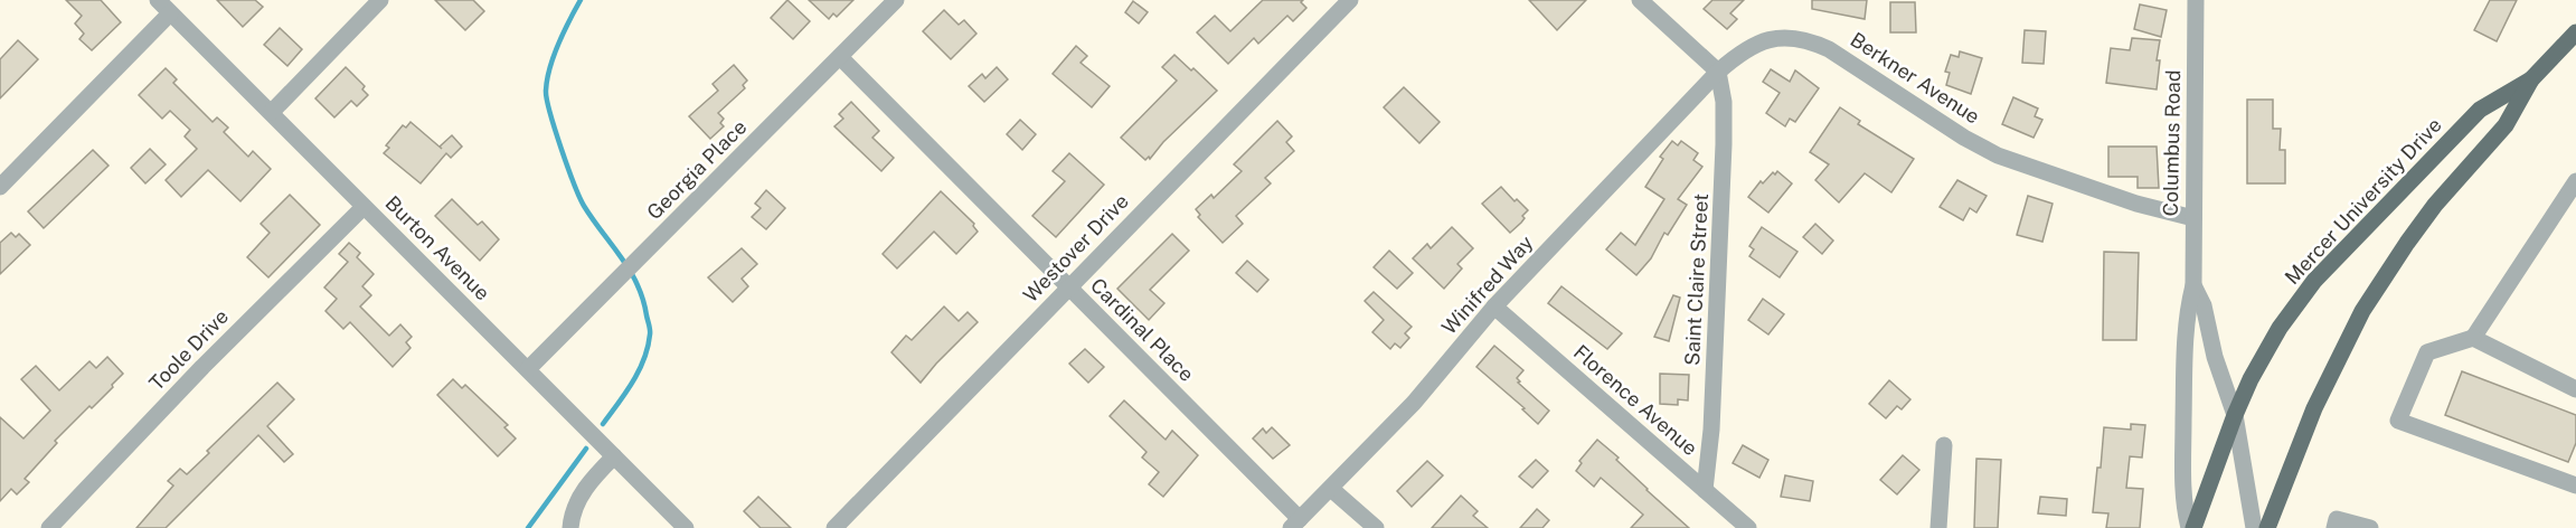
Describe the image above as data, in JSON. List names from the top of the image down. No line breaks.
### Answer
{"streets":{"main road":["Mercer University Drive"],"street":["Berkner Avenue","Columbus Road","Georgia Place","Burton Avenue","Westover Drive","Saint Claire Street","Winifred Way","Cardinal Place","Toole Drive","Florence Avenue"]},"crossings":[["Berkner Avenue","Columbus Road"],["Berkner Avenue","Saint Claire Street"],["Berkner Avenue","Winifred Way"],["Columbus Road","Mercer University Drive"],["Georgia Place","Burton Avenue"],["Georgia Place","Cardinal Place"],["Burton Avenue","Toole Drive"],["Westover Drive","Cardinal Place"],["Saint Claire Street","Winifred Way"],["Saint Claire Street","Florence Avenue"],["Winifred Way","Cardinal Place"],["Winifred Way","Florence Avenue"]]}
